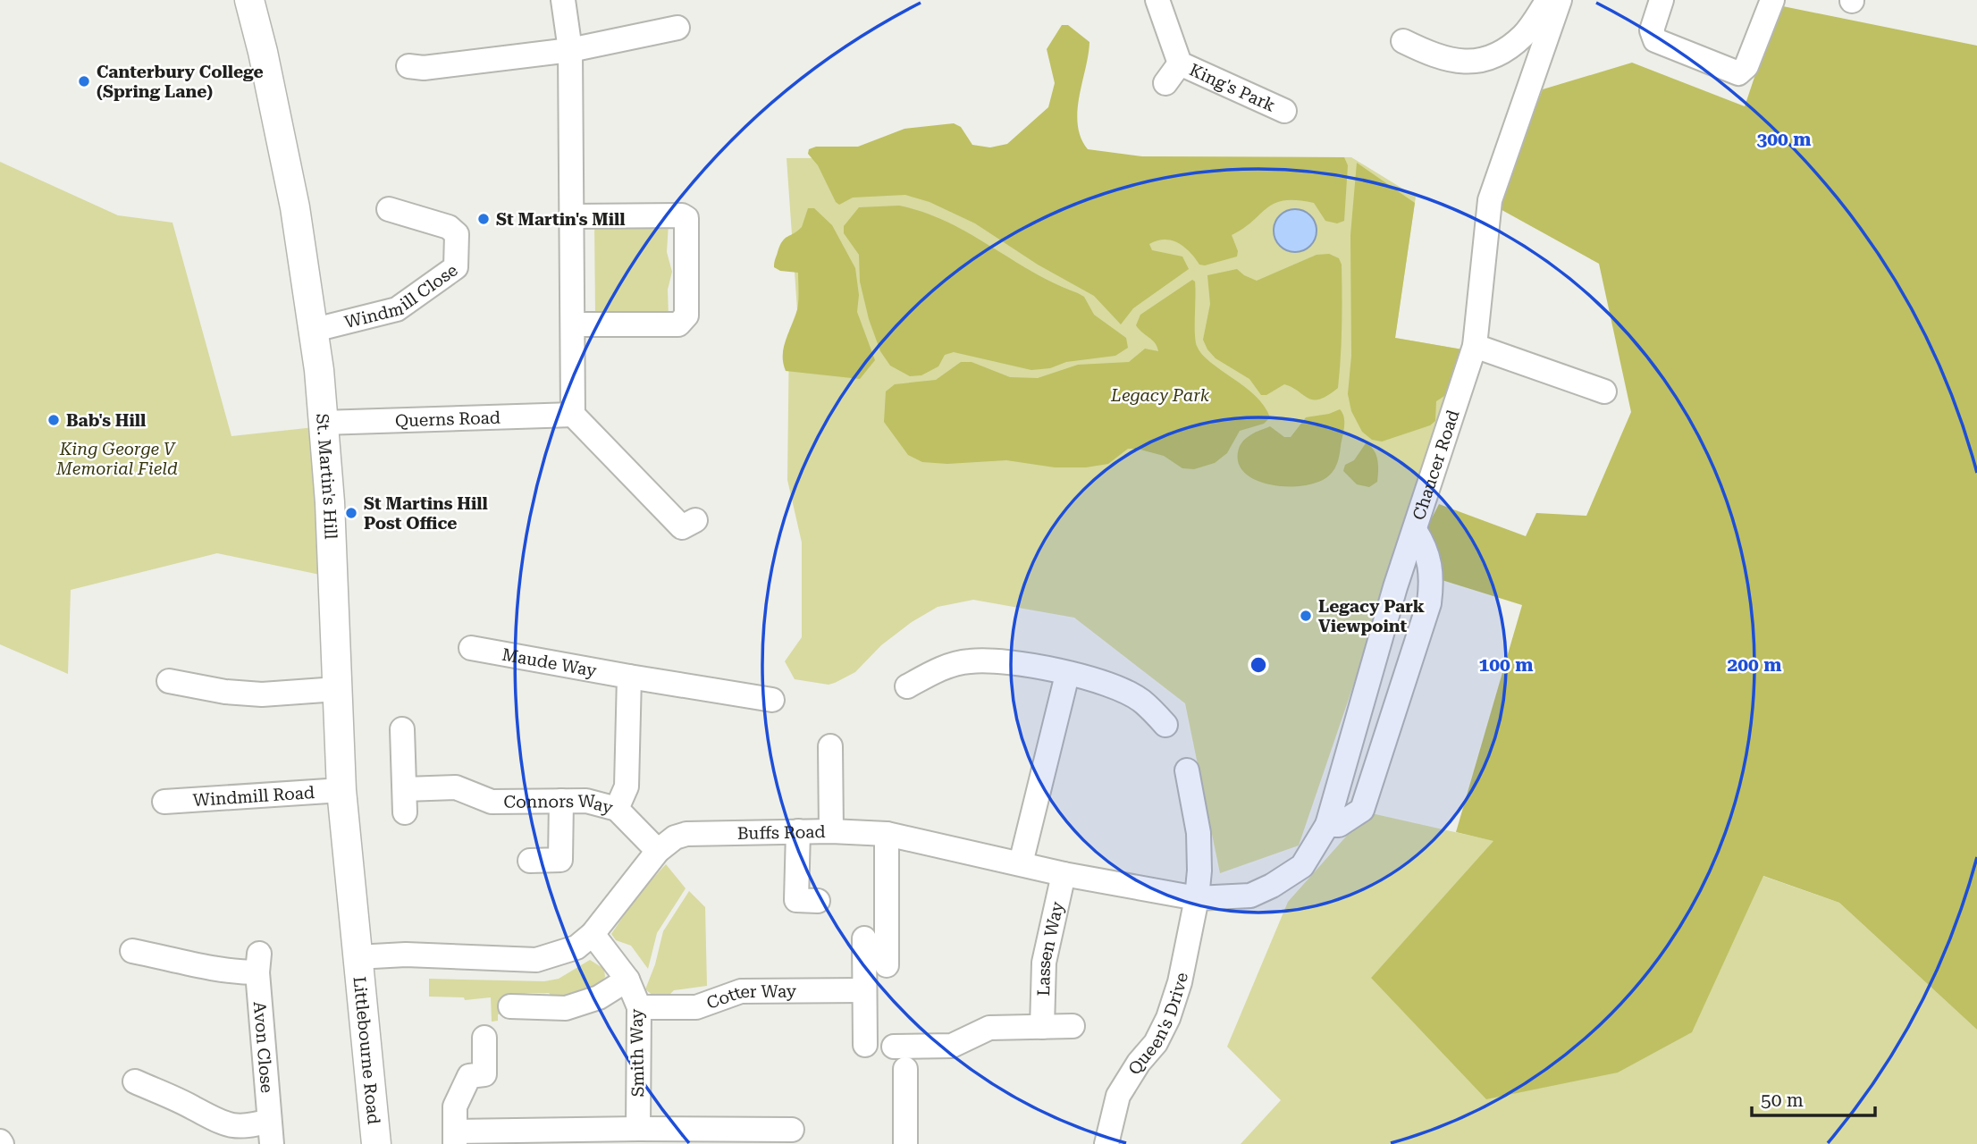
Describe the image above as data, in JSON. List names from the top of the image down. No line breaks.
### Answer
{"streets":{"main road":["St. Martin's Hill","Littlebourne Road"],"street":["King's Park","Windmill Close","Querns Road","Chaucer Road","Maude Way","Windmill Road","Connors Way","Buffs Road","Lassen Way","Cotter Way","Queen's Drive","Avon Close","Smith Way"]},"crossings":[["Windmill Close","St. Martin's Hill"],["Querns Road","St. Martin's Hill"],["Chaucer Road","Buffs Road"],["St. Martin's Hill","Windmill Road"],["St. Martin's Hill","Buffs Road"],["St. Martin's Hill","Littlebourne Road"],["Connors Way","Buffs Road"],["Buffs Road","Lassen Way"],["Buffs Road","Queen's Drive"],["Buffs Road","Littlebourne Road"],["Buffs Road","Smith Way"],["Cotter Way","Smith Way"]],"parks":["Legacy Park","King George V Memorial Field"],"places":["Canterbury College (Spring Lane)","St Martin's Mill","Bab's Hill","St Martins Hill Post Office","Legacy Park Viewpoint"],"scale_bar":"50 m","rings":["300 m","100 m","200 m"]}
